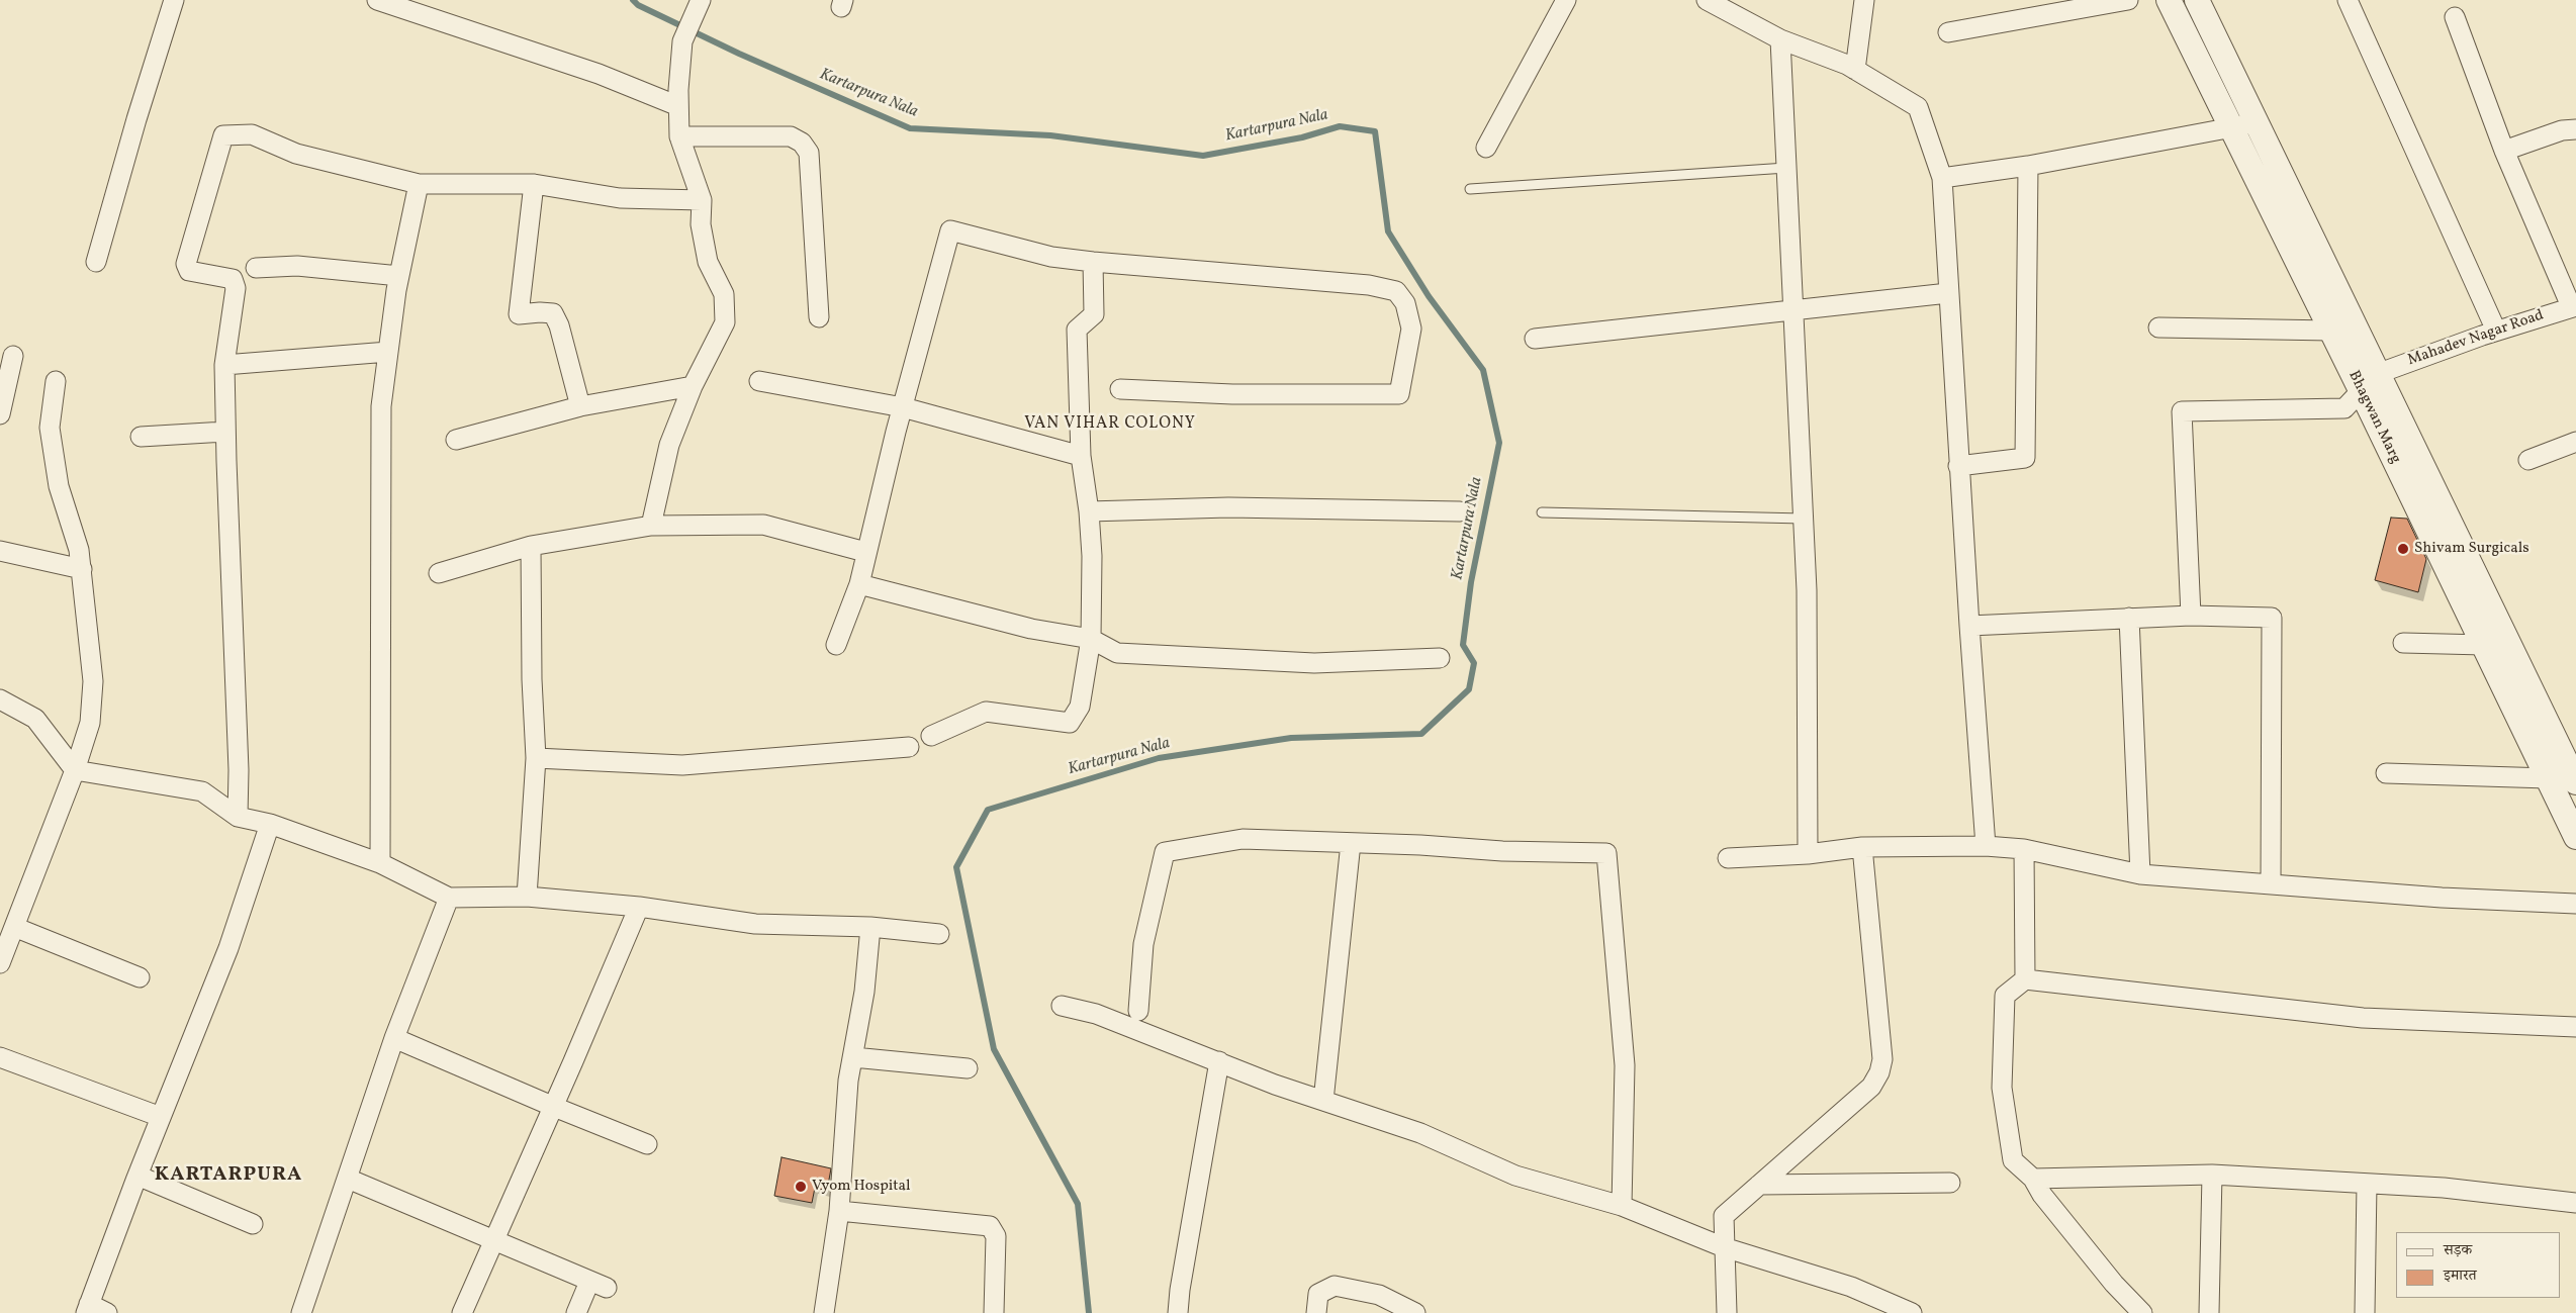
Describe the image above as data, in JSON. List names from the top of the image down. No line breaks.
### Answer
{"streets":{"street":["Mahadev Nagar Road","Bhagwan Marg"]},"crossings":[["Mahadev Nagar Road","Bhagwan Marg"]],"districts":["VAN VIHAR COLONY","KARTARPURA"],"water":["Kartarpura Nala"],"places":["Shivam Surgicals","Vyom Hospital"],"legend":["सड़क","इमारत"]}
